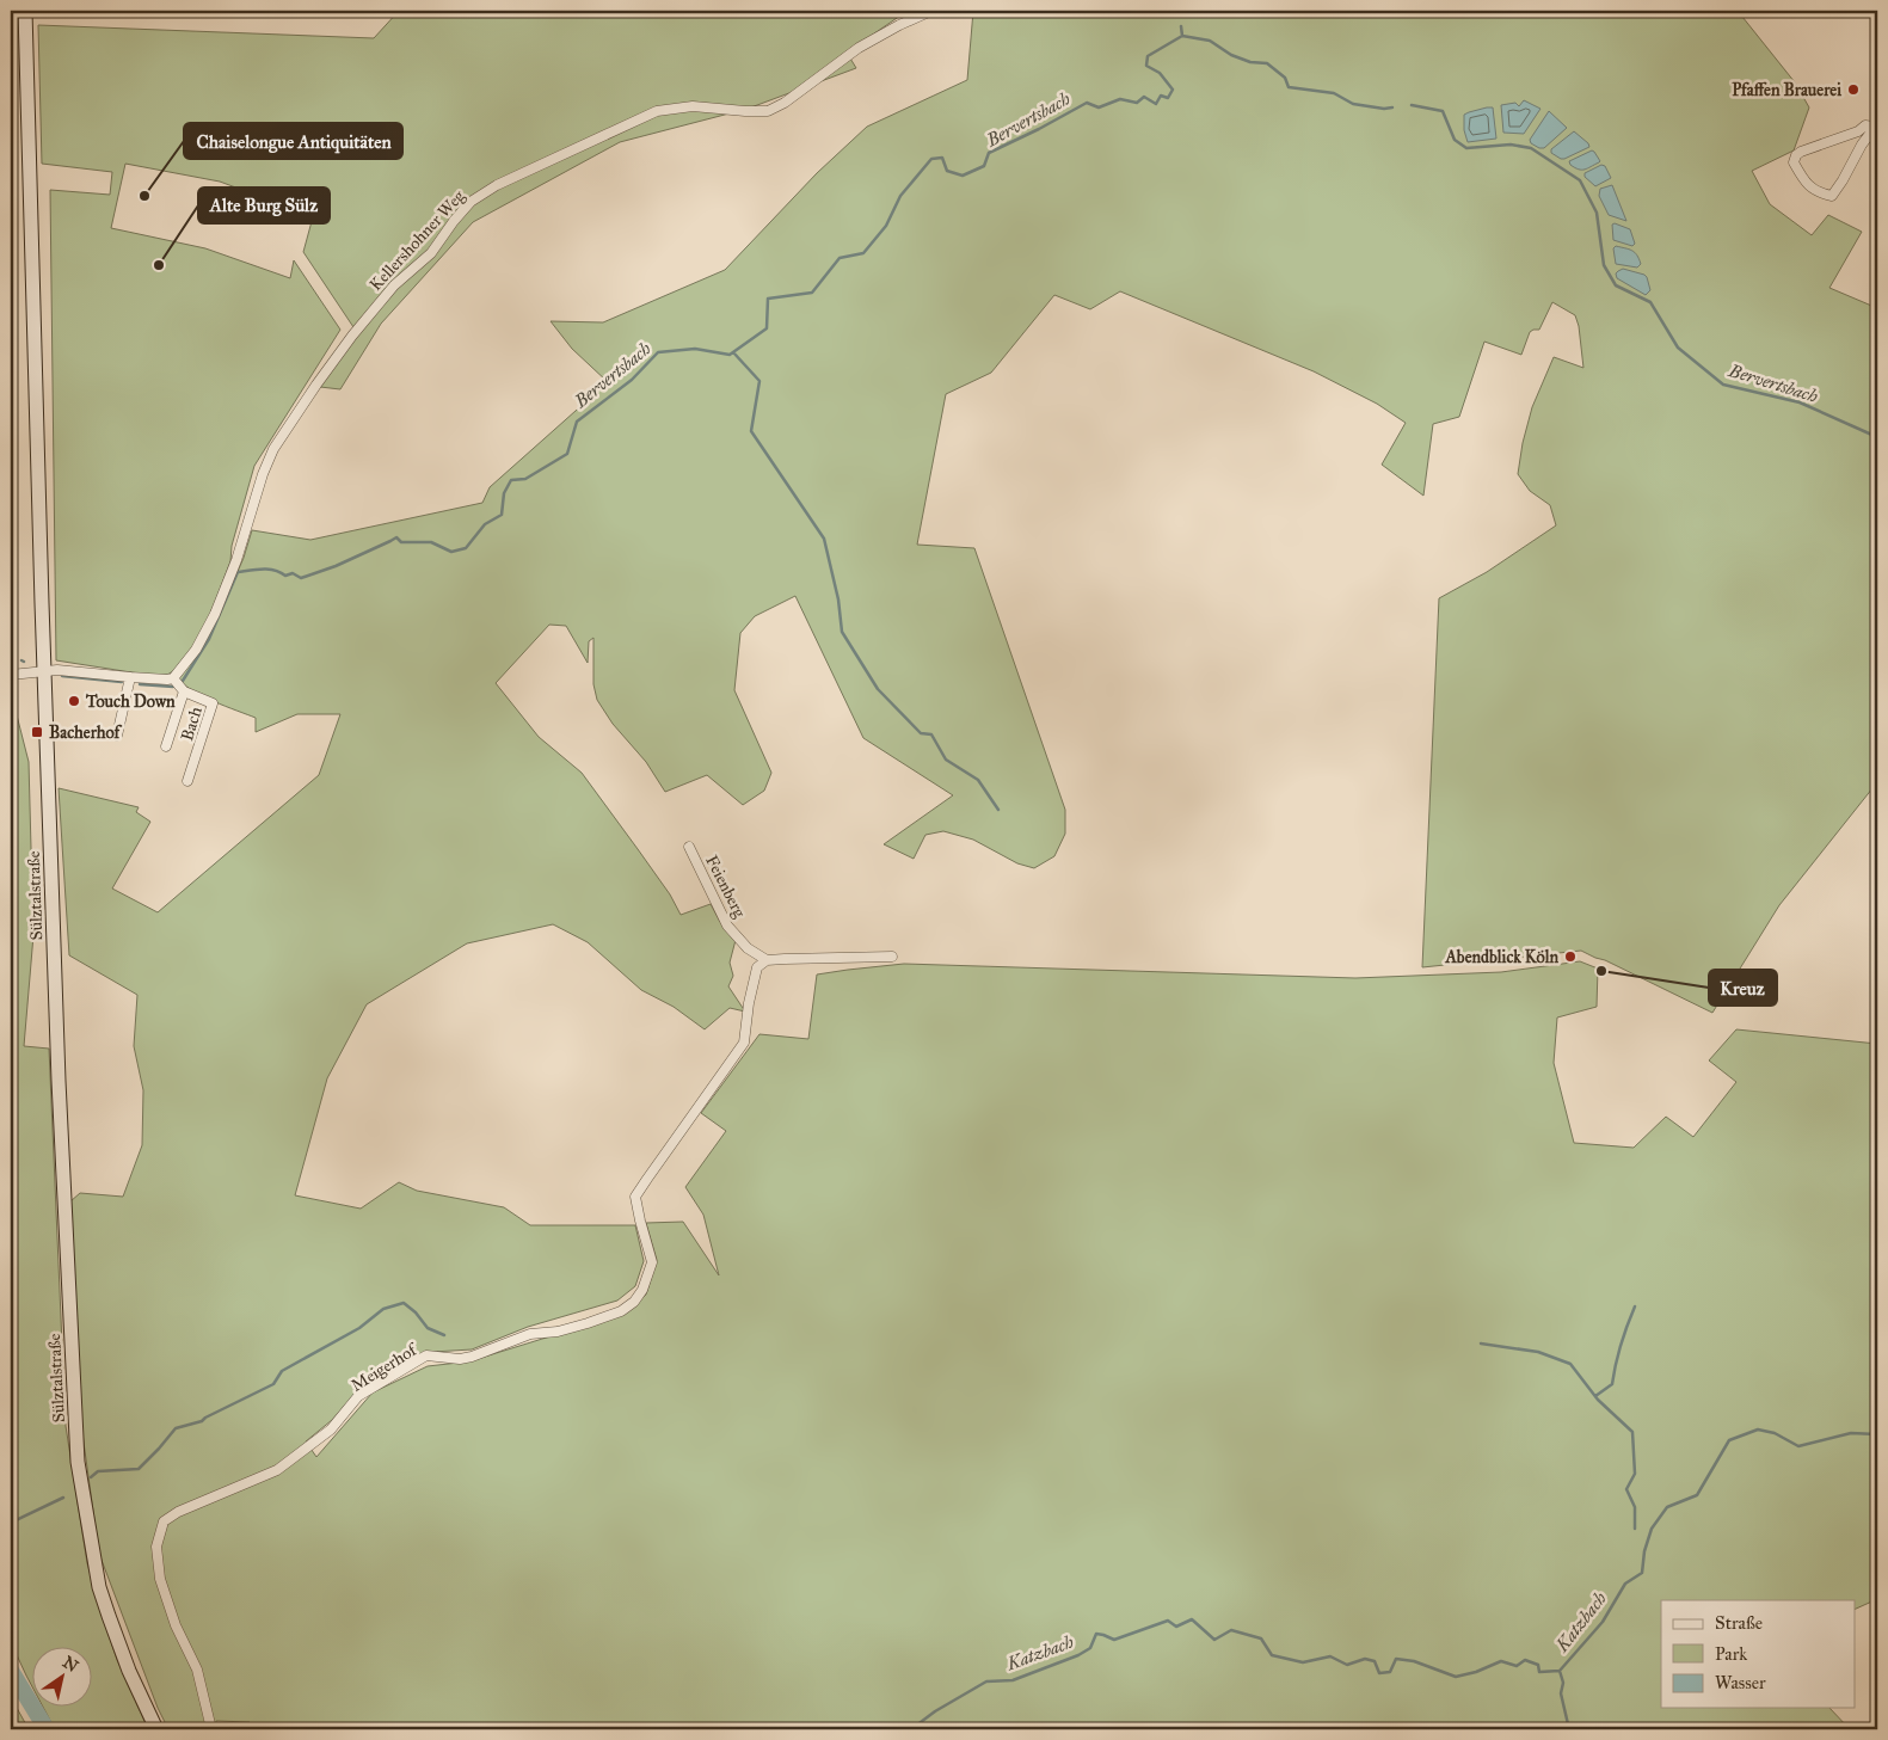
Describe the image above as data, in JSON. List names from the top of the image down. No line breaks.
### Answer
{"streets":{"main road":["Sülztalstraße"],"street":["Kellershohner Weg","Bach","Feienberg","Meigerhof"]},"crossings":[["Kellershohner Weg","Bach"],["Feienberg","Meigerhof"]],"water":["Bervertsbach","Katzbach"],"places":{"other":["Pfaffen Brauerei","Chaiselongue Antiquitäten","Alte Burg Sülz","Touch Down","Abendblick Köln","Kreuz"],"transit":["Bacherhof"]},"legend":["Straße","Park","Wasser"],"north":"top right"}
